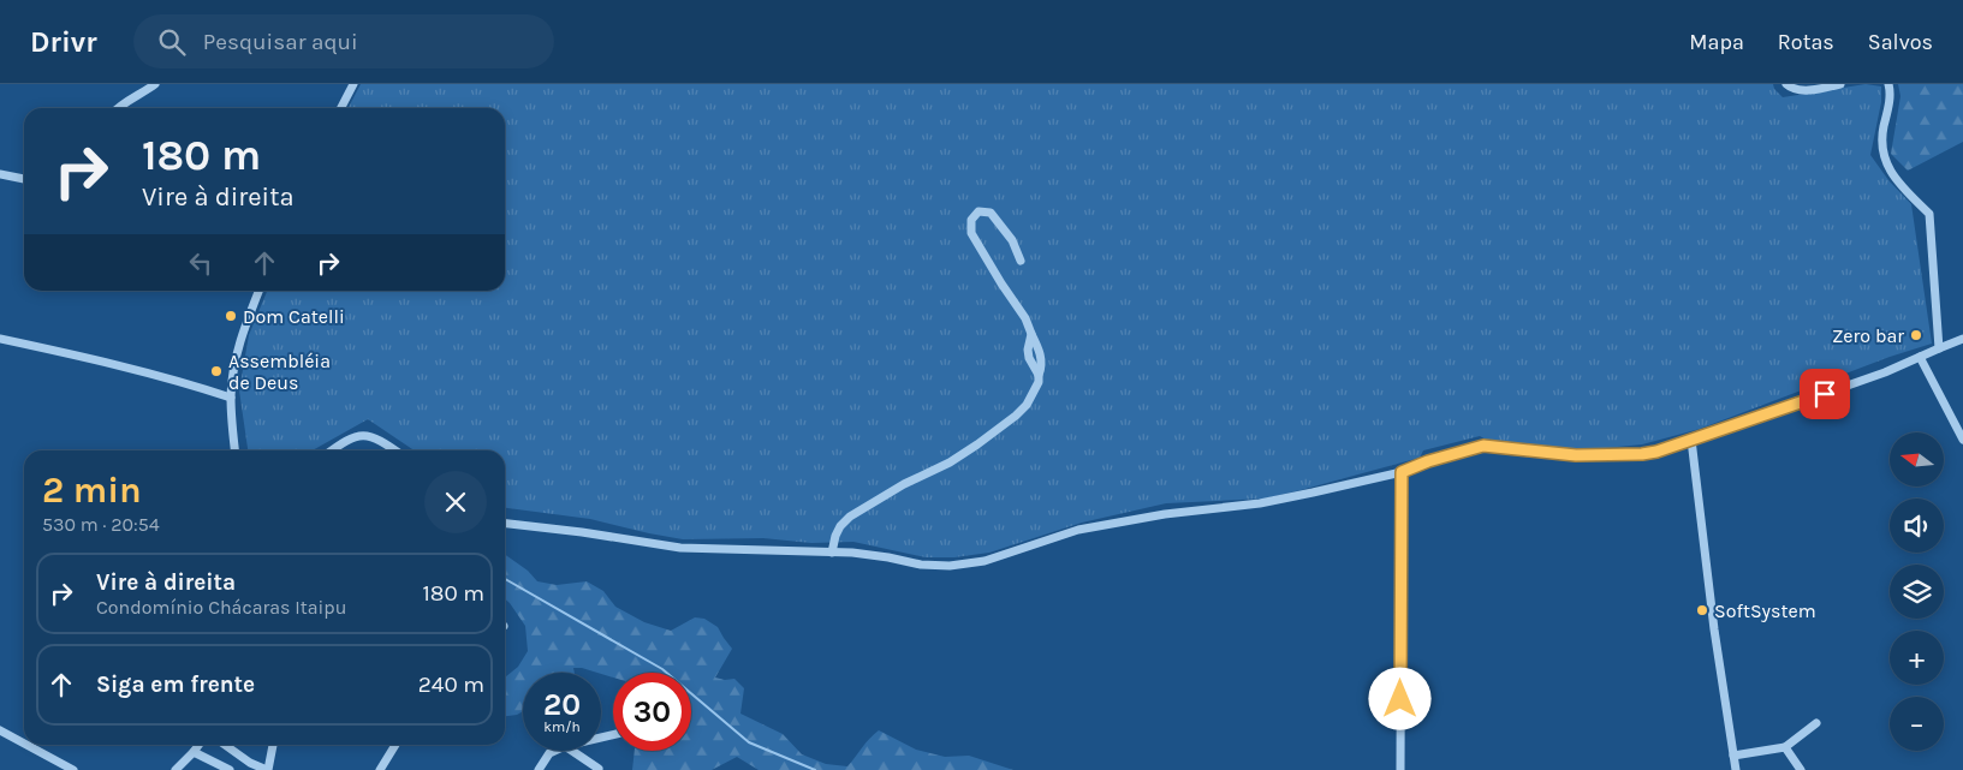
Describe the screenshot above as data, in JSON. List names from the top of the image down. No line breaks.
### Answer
{"places":["Dom Catelli","Zero bar","Assembléia de Deus","SoftSystem"],"north":"left","page":{"header":"Drivr","search":"Pesquisar aqui","nav":["Mapa","Rotas","Salvos"],"turn":["180 m","Vire à direita"],"map_buttons":["+","−"],"heading":["2 min","530 m · 20:54"],"list":[{"name":"Vire à direita","note":"Condomínio Chácaras Itaipu","value":"180 m"},{"name":"Siga em frente","value":"240 m"}],"speed":"20 km/h","limit":"30"}}
